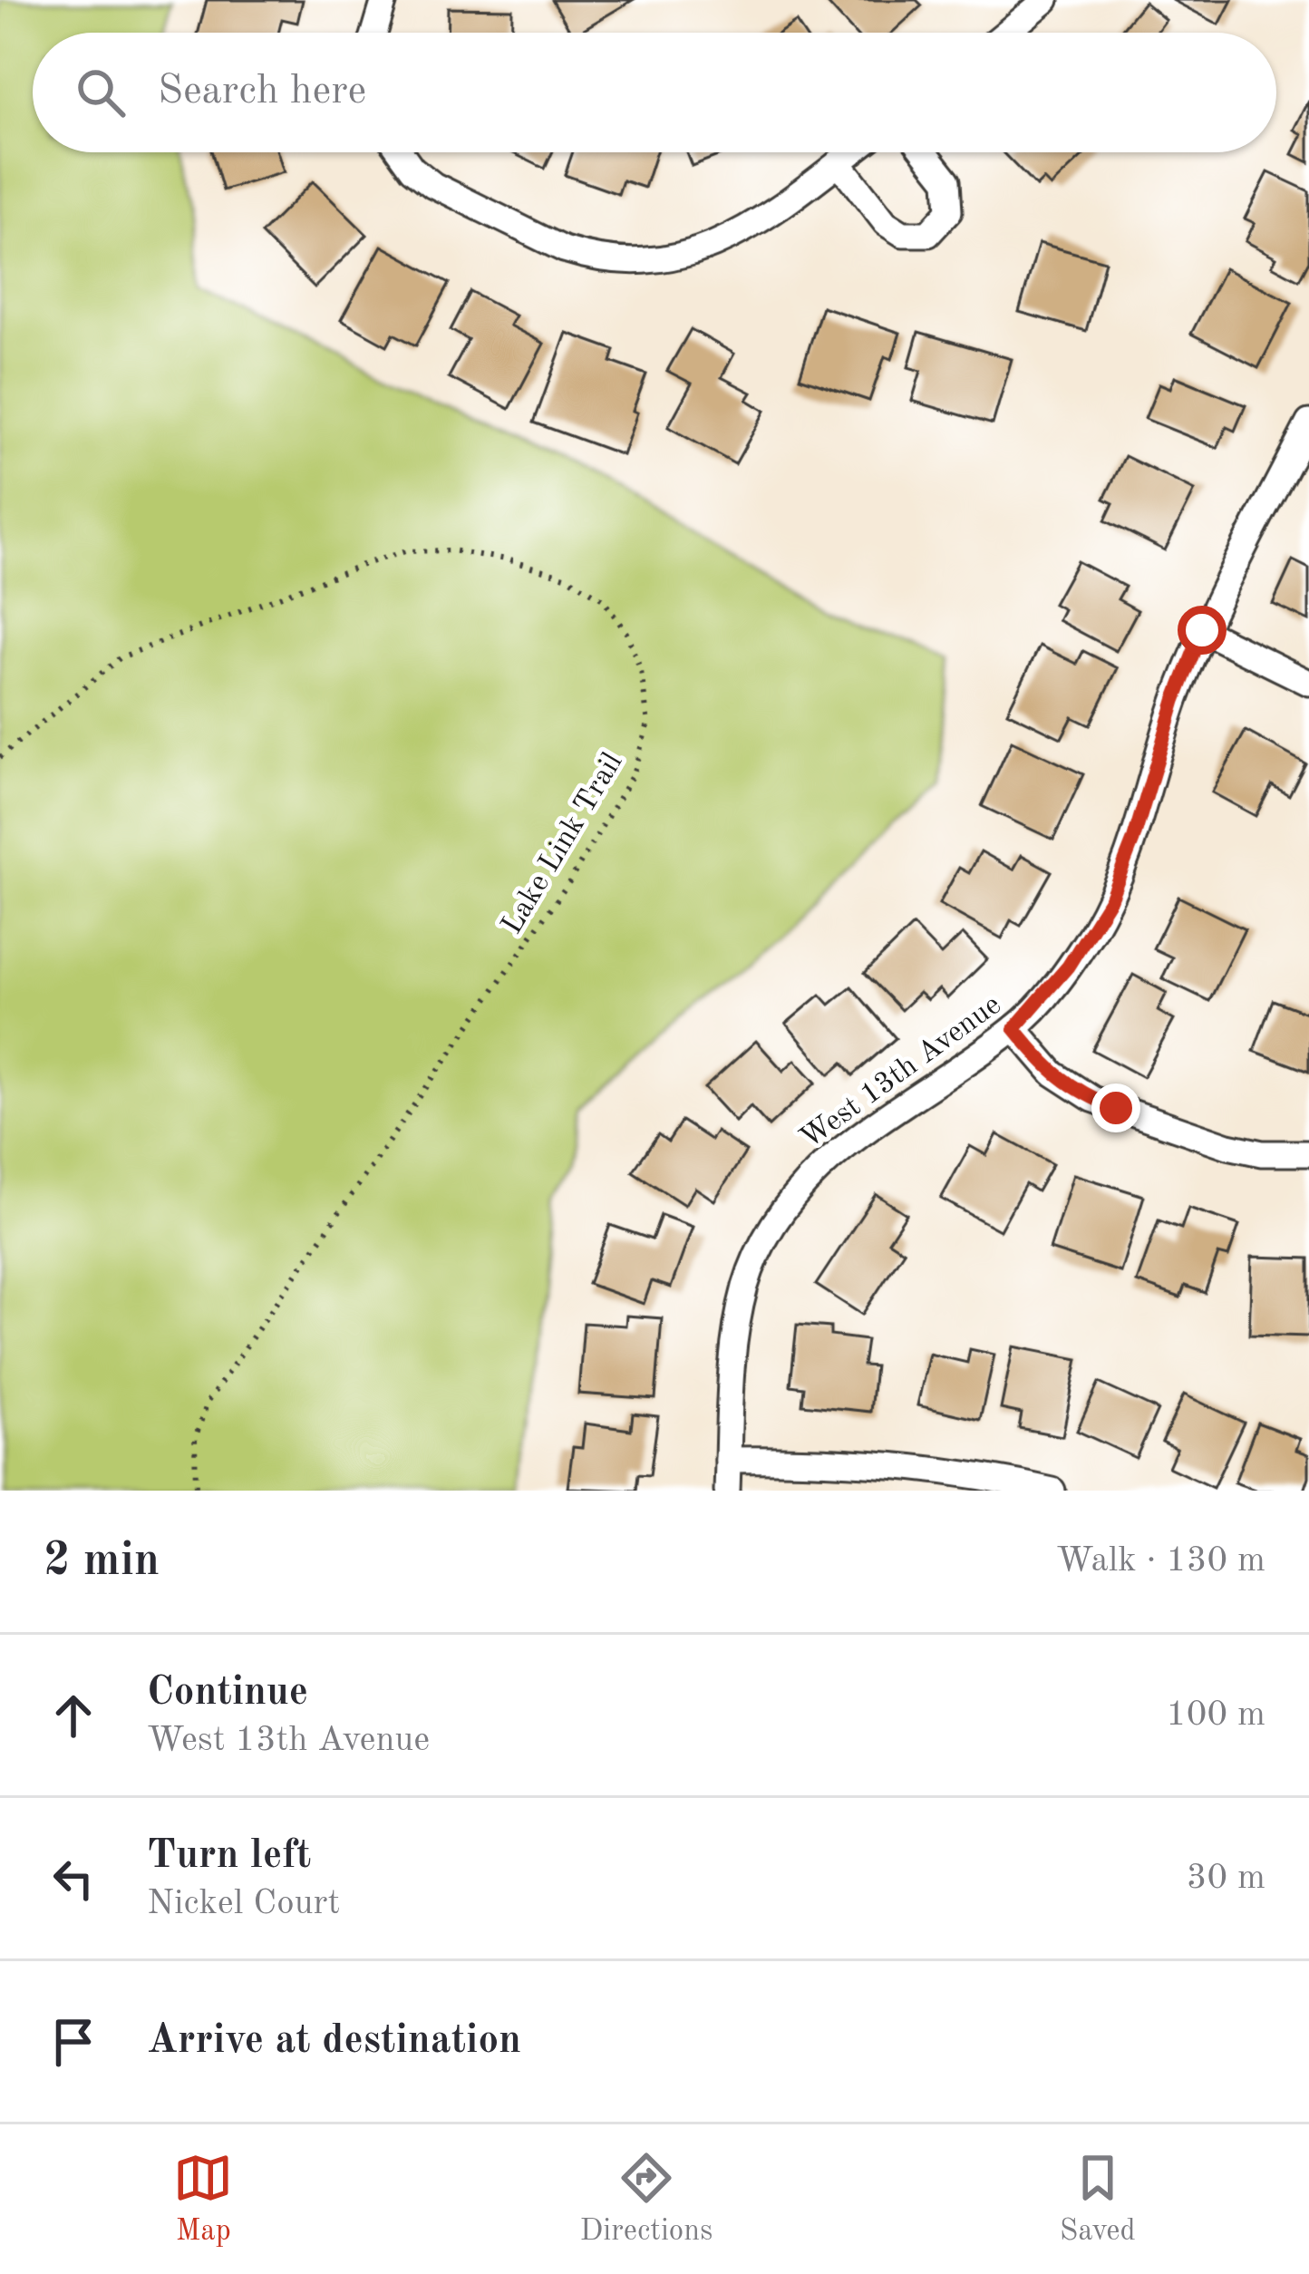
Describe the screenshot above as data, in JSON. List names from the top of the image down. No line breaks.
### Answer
{"streets":{"street":["West 13th Avenue"],"path":["Lake Link Trail"]},"page":{"search":"Search here","heading":["2 min","Walk · 130 m"],"list":[["Continue","West 13th Avenue","100 m"],["Turn left","Nickel Court","30 m"],"Arrive at destination"],"nav":["Map","Directions","Saved"]}}
